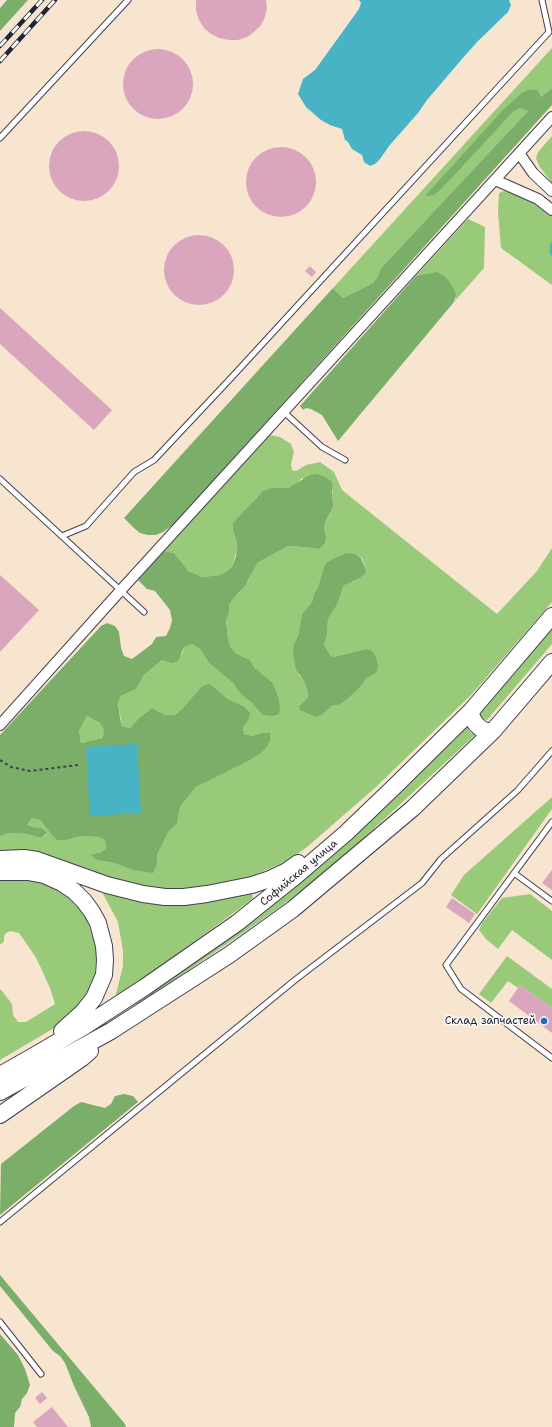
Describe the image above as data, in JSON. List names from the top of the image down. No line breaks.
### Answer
{"streets":{"main road":["Софийская улица"]},"places":["Склад запчастей"]}
